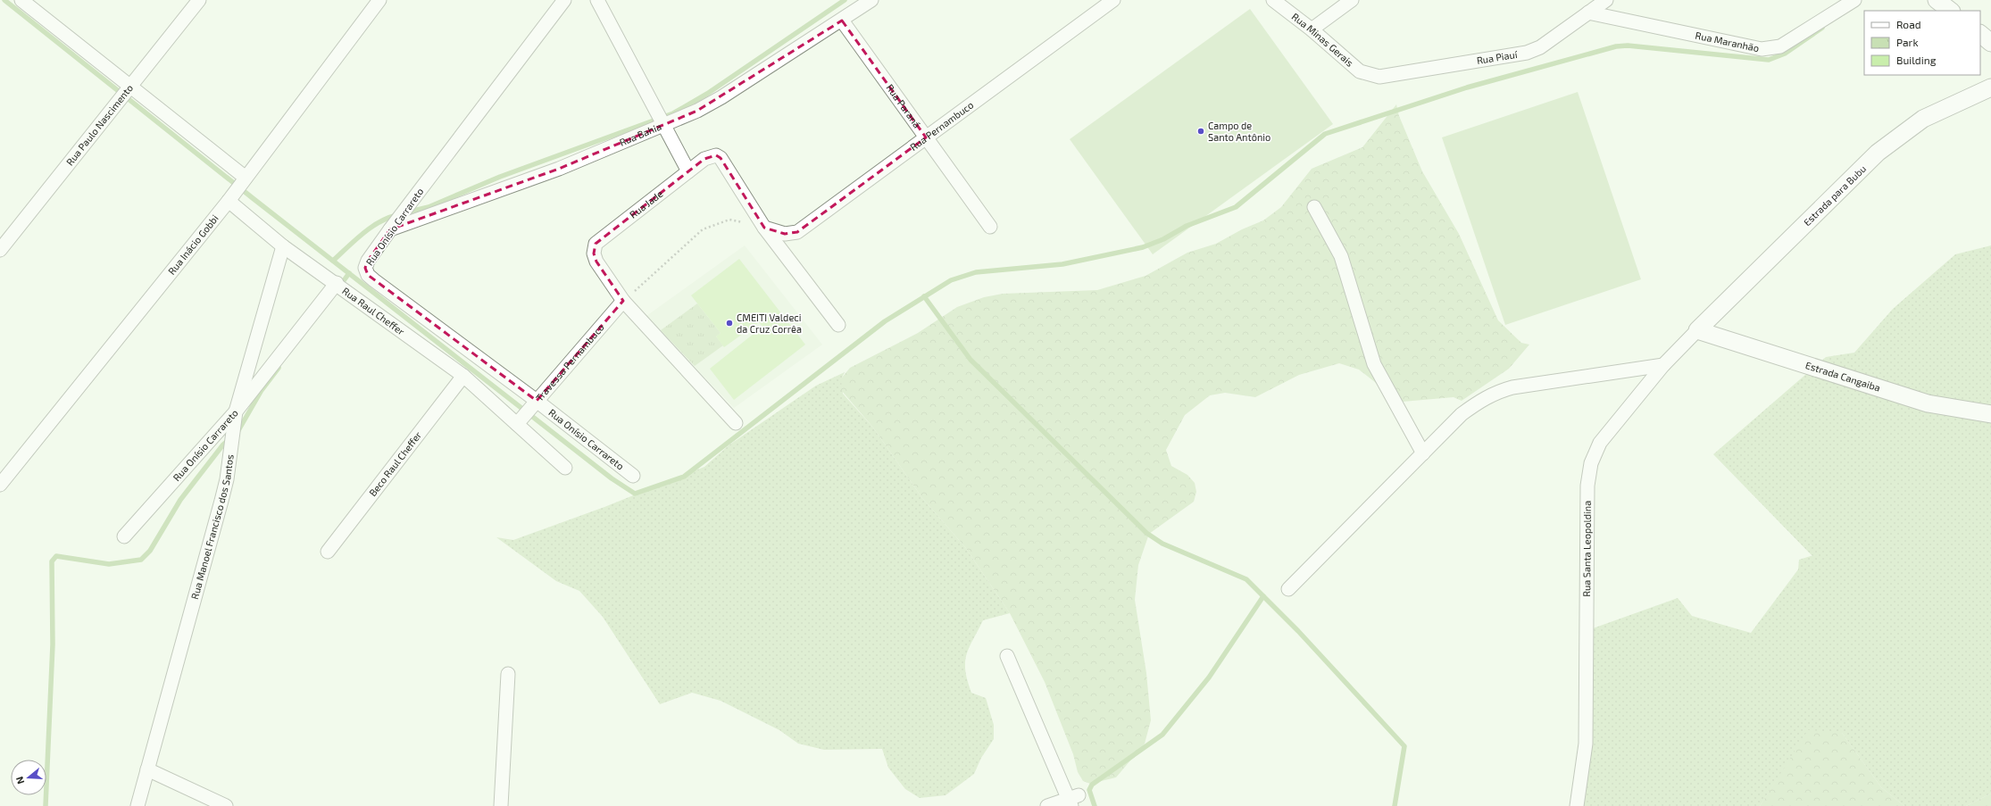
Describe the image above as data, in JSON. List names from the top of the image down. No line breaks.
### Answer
{"streets":{"street":["Rua Minas Gerais","Rua Maranhão","Rua Piauí","Rua Paraná","Rua Paulo Nascimento","Rua Pernambuco","Rua Bahia","Estrada para Bubu","Rua Jade","Rua Onísio Carrareto","Rua Inácio Gobbi","Rua Raul Cheffer","Travessa Pernambuco","Estrada Cangaiba","Beco Raul Cheffer","Rua Manoel Francisco dos Santos","Rua Santa Leopoldina"]},"crossings":[["Rua Minas Gerais","Rua Piauí"],["Rua Maranhão","Rua Piauí"],["Rua Paraná","Rua Pernambuco"],["Rua Paraná","Rua Bahia"],["Rua Pernambuco","Rua Jade"],["Rua Bahia","Rua Onísio Carrareto"],["Estrada para Bubu","Estrada Cangaiba"],["Estrada para Bubu","Rua Santa Leopoldina"],["Rua Jade","Travessa Pernambuco"],["Rua Onísio Carrareto","Rua Raul Cheffer"],["Rua Onísio Carrareto","Travessa Pernambuco"],["Rua Onísio Carrareto","Rua Manoel Francisco dos Santos"],["Rua Inácio Gobbi","Rua Raul Cheffer"],["Rua Raul Cheffer","Travessa Pernambuco"],["Rua Raul Cheffer","Beco Raul Cheffer"],["Rua Raul Cheffer","Rua Manoel Francisco dos Santos"],["Estrada Cangaiba","Rua Santa Leopoldina"]],"places":["Campo de Santo Antônio","CMEITI Valdeci da Cruz Corrêa"],"legend":["Road","Park","Building"],"north":"left"}
